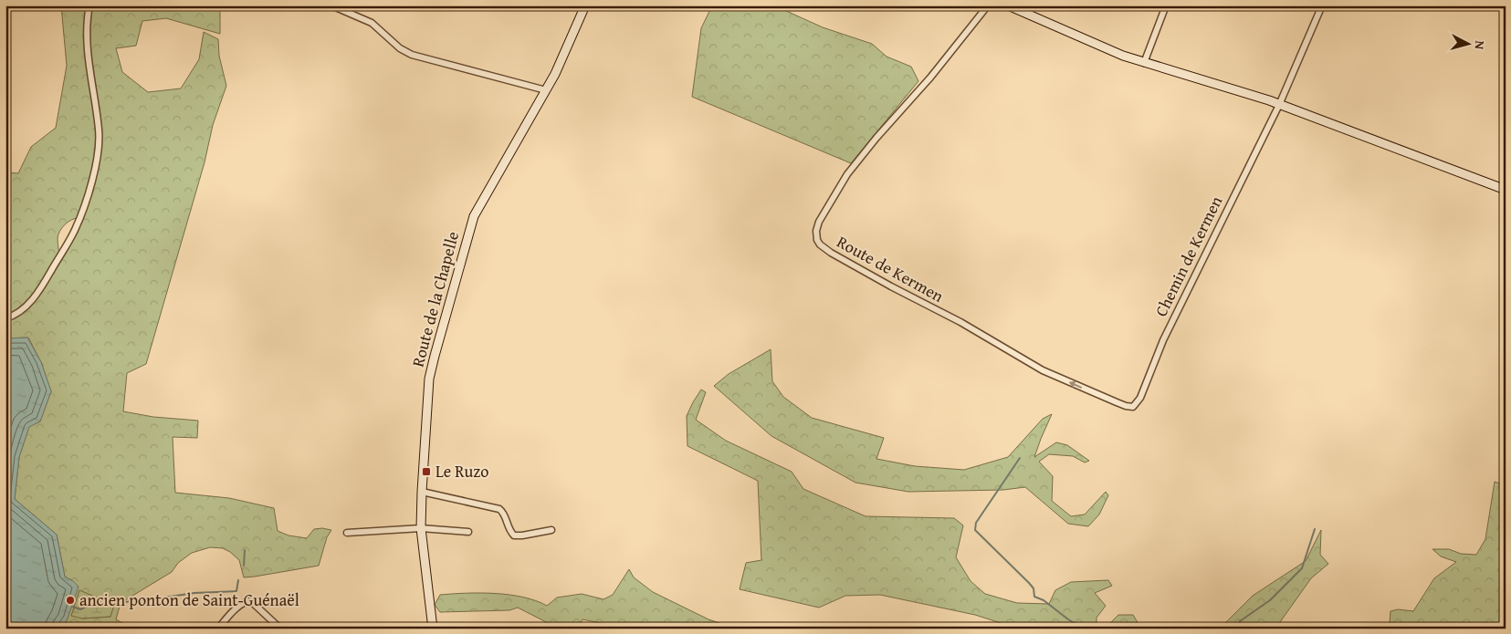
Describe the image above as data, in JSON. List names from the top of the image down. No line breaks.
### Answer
{"streets":{"street":["Chemin de Kermen","Route de Kermen","Route de la Chapelle"]},"crossings":[["Chemin de Kermen","Route de Kermen"]],"places":{"transit":["Le Ruzo"],"other":["ancien ponton de Saint-Guénaël"]},"north":"right"}
